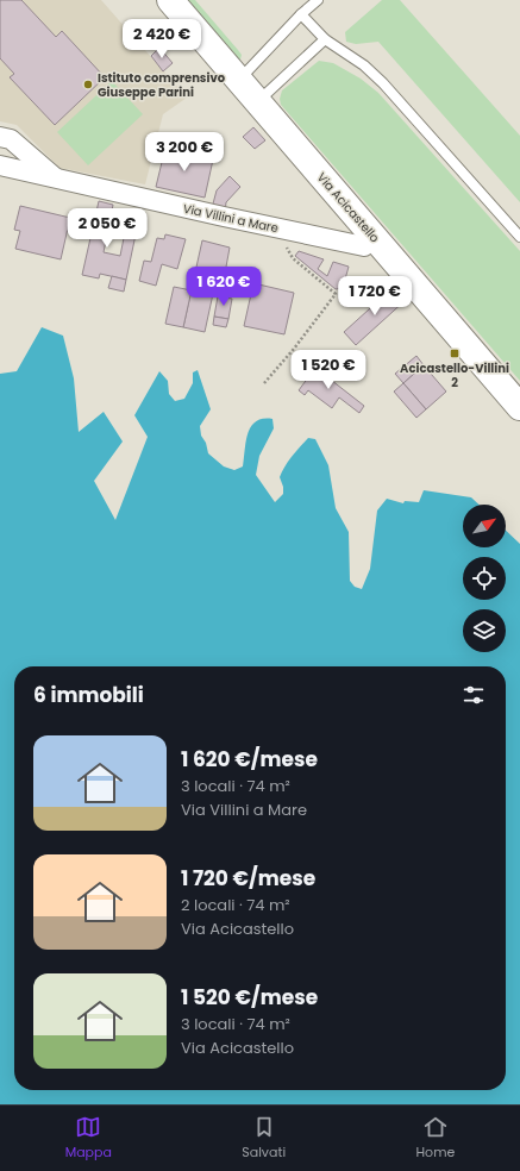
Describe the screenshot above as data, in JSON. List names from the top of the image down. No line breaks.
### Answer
{"streets":{"main road":["Via Acicastello"],"street":["Via Villini a Mare"]},"crossings":[["Via Acicastello","Via Villini a Mare"]],"places":{"other":["Istituto comprensivo Giuseppe Parini"],"transit":["Acicastello-Villini 2"]},"north":"top right","page":{"price":["2 420 €","3 200 €","2 050 €","1 620 €","1 720 €","1 520 €"],"heading":"6 immobili","list":[{"name":"1 620 €/mese","note":"3 locali · 74 m² · Via Villini a Mare"},{"name":"1 720 €/mese","note":"2 locali · 74 m² · Via Acicastello"},{"name":"1 520 €/mese","note":"3 locali · 74 m² · Via Acicastello"}],"tabs":["Mappa","Salvati","Home"]}}
